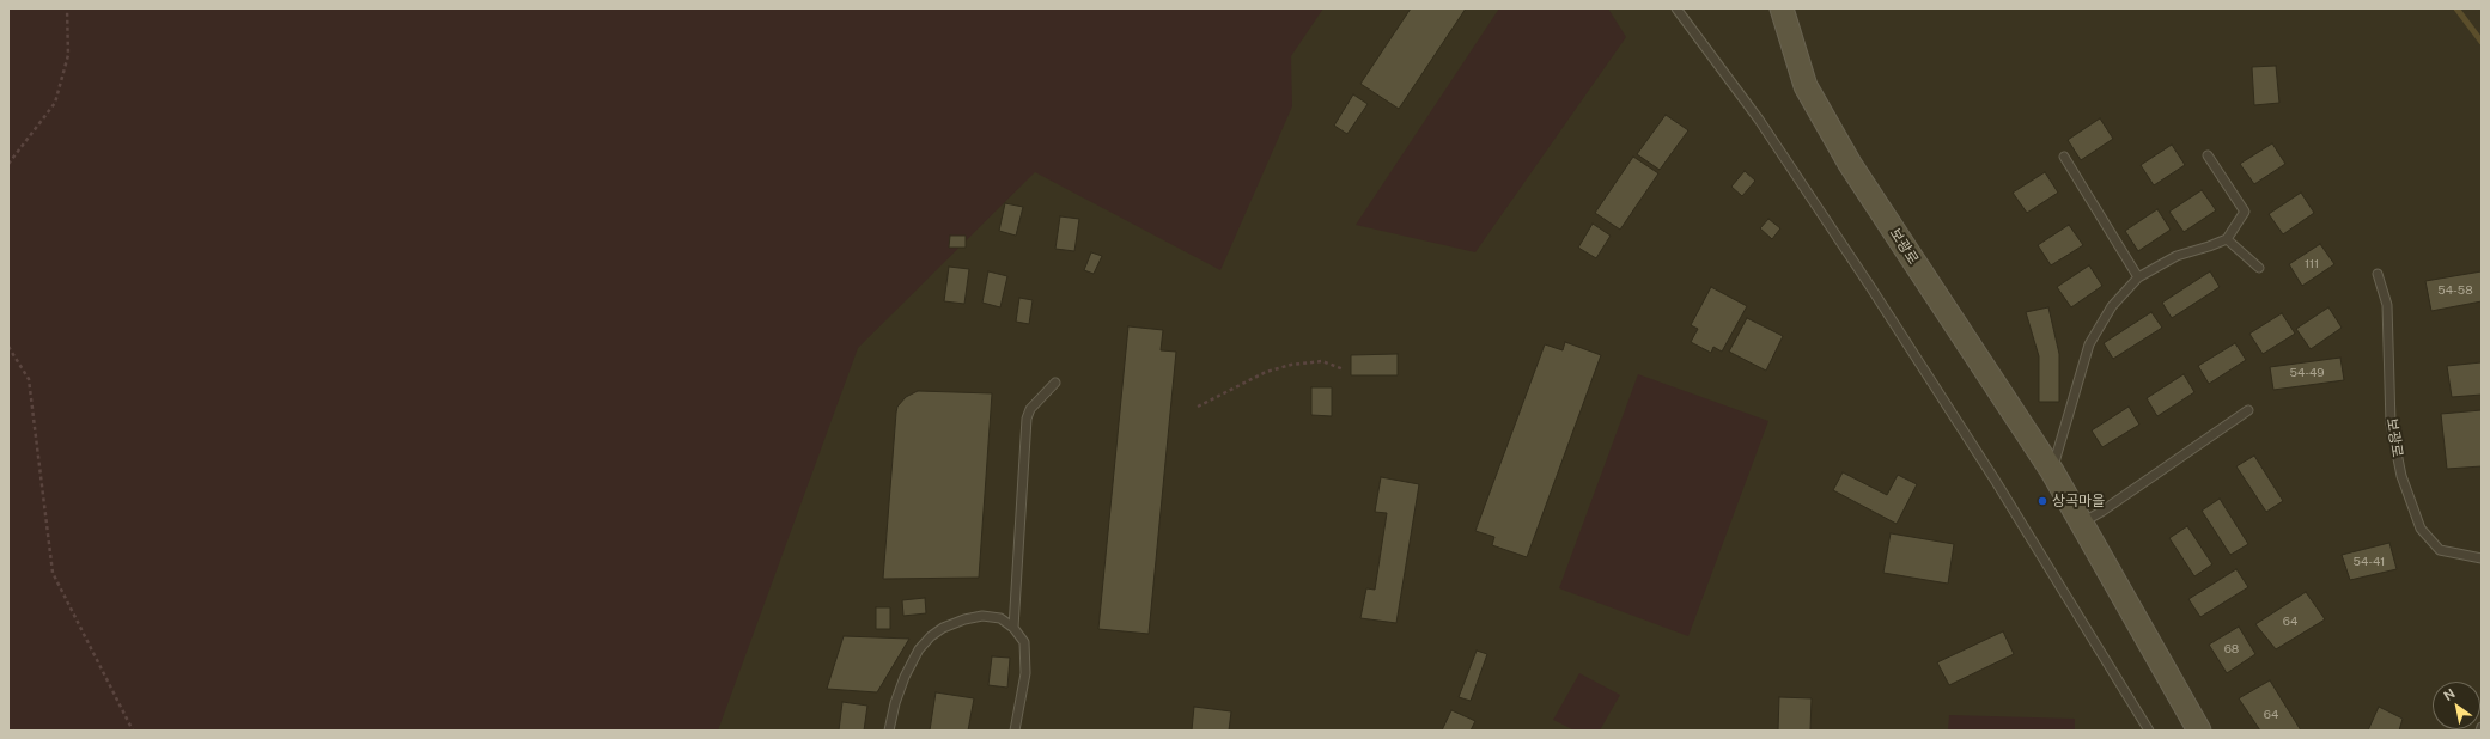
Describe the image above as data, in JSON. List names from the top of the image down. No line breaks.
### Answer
{"streets":{"main road":["보광로"]},"places":["상곡마을"],"house_numbers":["111","54-58","54-49","54-41","64","68","64"],"north":"top left"}
